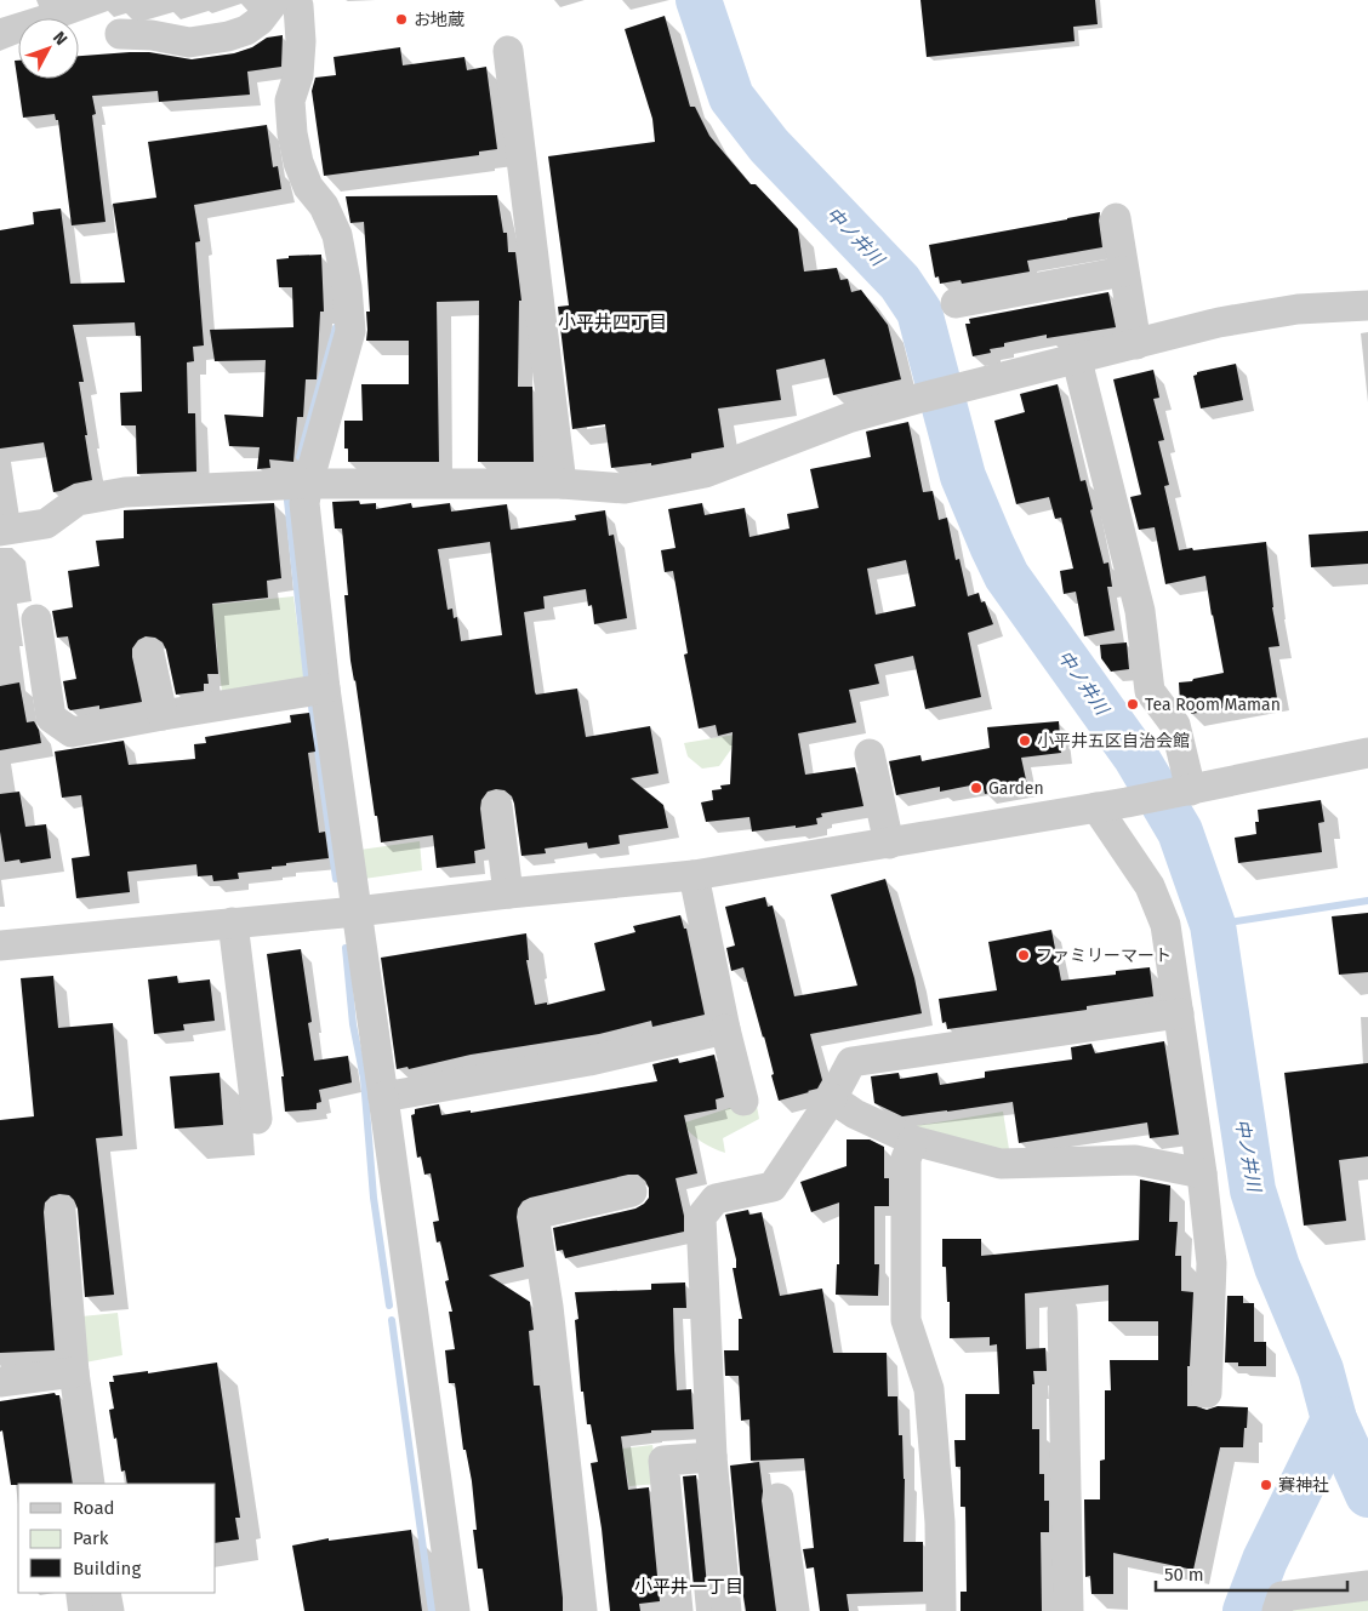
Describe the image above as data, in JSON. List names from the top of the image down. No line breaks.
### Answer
{"districts":["小平井四丁目","小平井一丁目"],"water":["中ノ井川"],"places":["お地蔵","Tea Room Maman","小平井五区自治会館","Garden","ファミリーマート","賽神社"],"legend":["Road","Park","Building"],"scale_bar":"50 m","north":"top right"}
